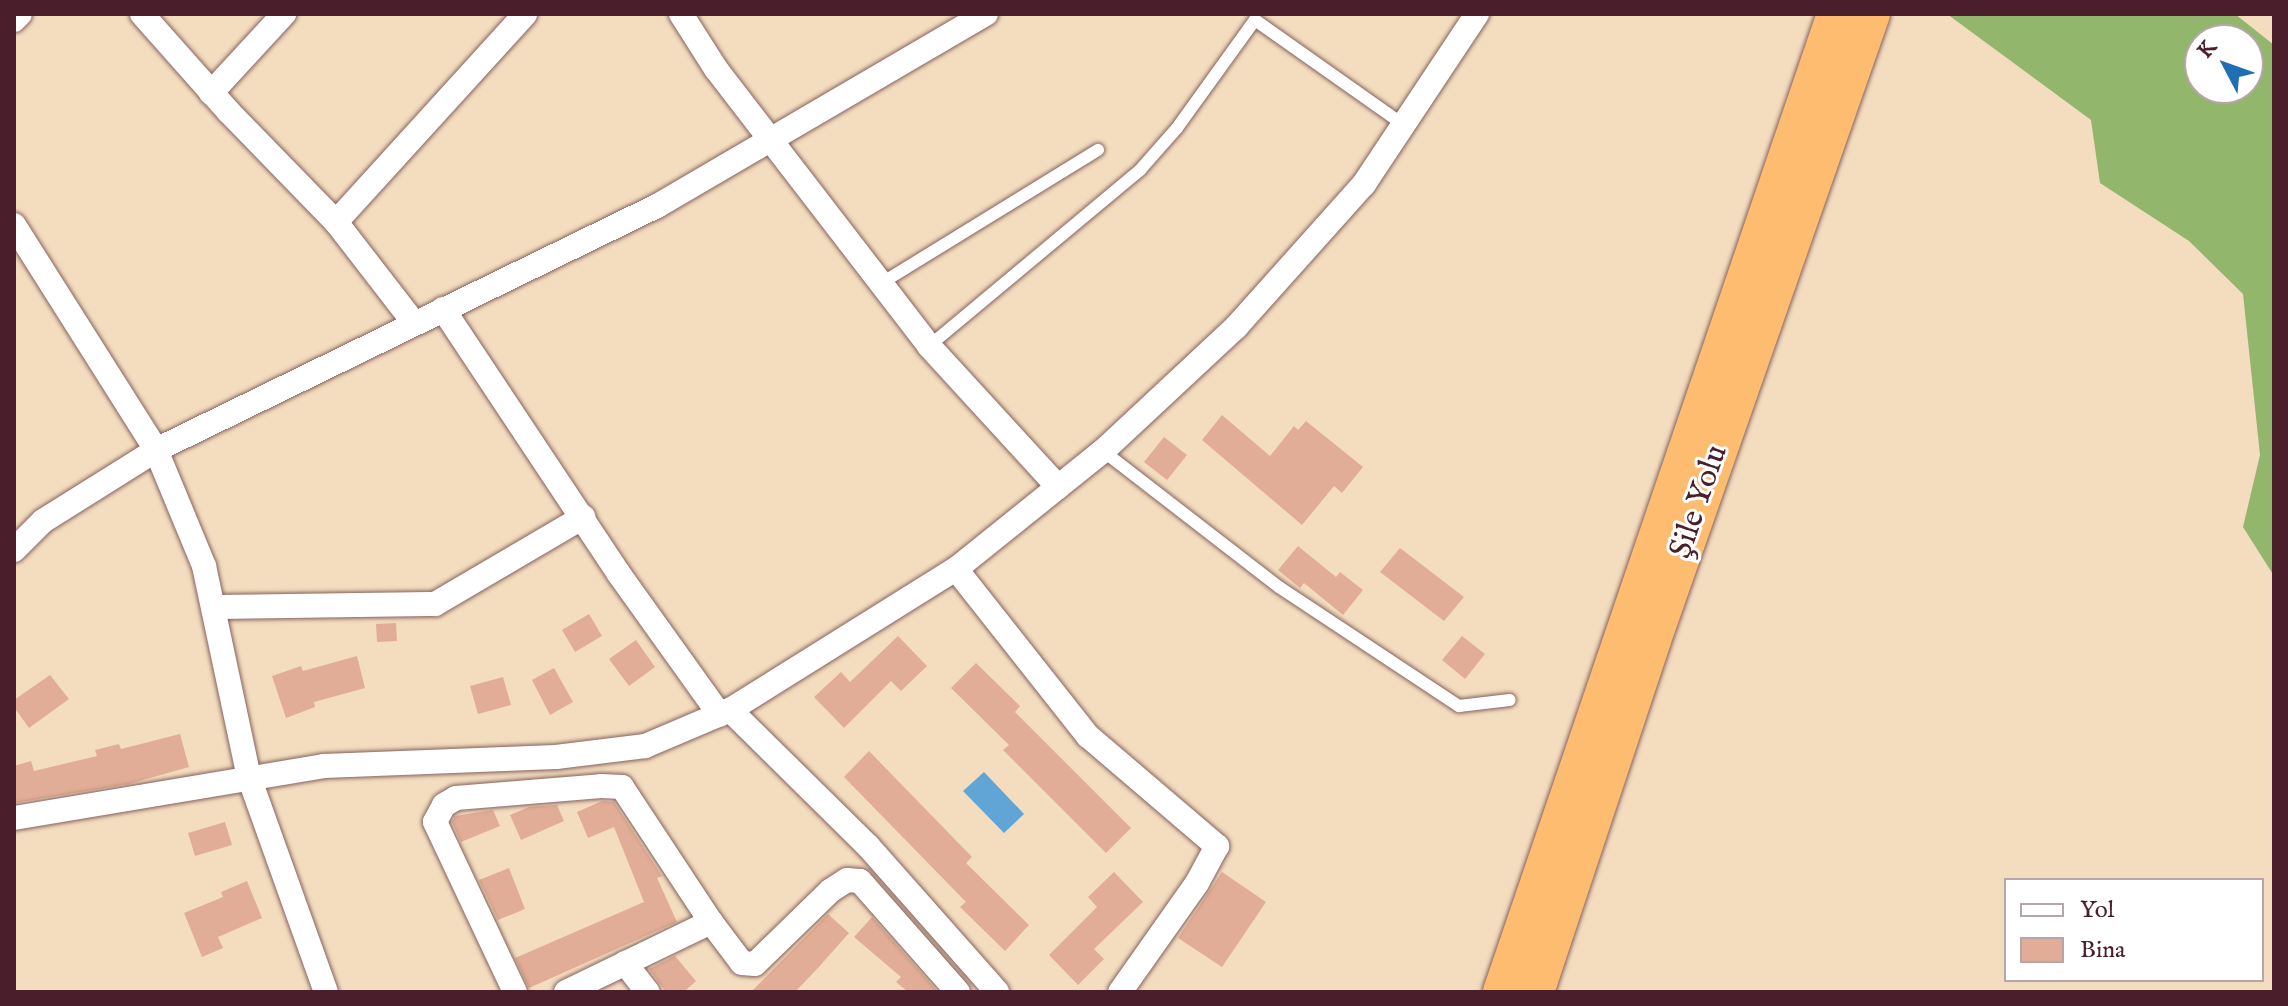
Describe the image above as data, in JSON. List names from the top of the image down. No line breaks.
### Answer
{"streets":{"highway":["Şile Yolu"]},"legend":["Yol","Bina"],"north":"top left"}
